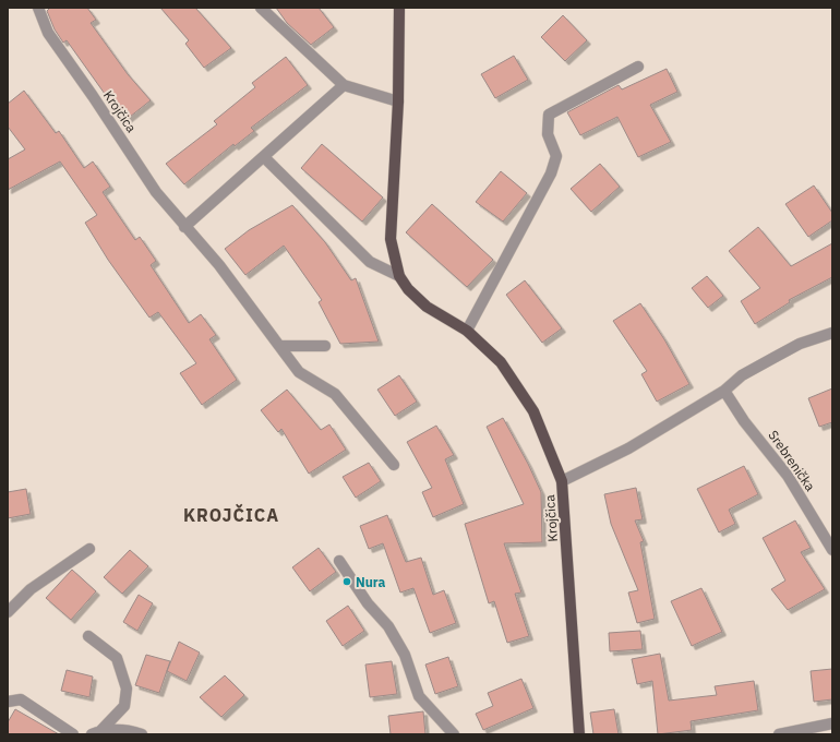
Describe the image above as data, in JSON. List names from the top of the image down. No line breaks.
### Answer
{"streets":{"main road":["Krojčica"],"street":["Srebrenička"]},"districts":["KROJČICA"],"places":["Nura"]}
